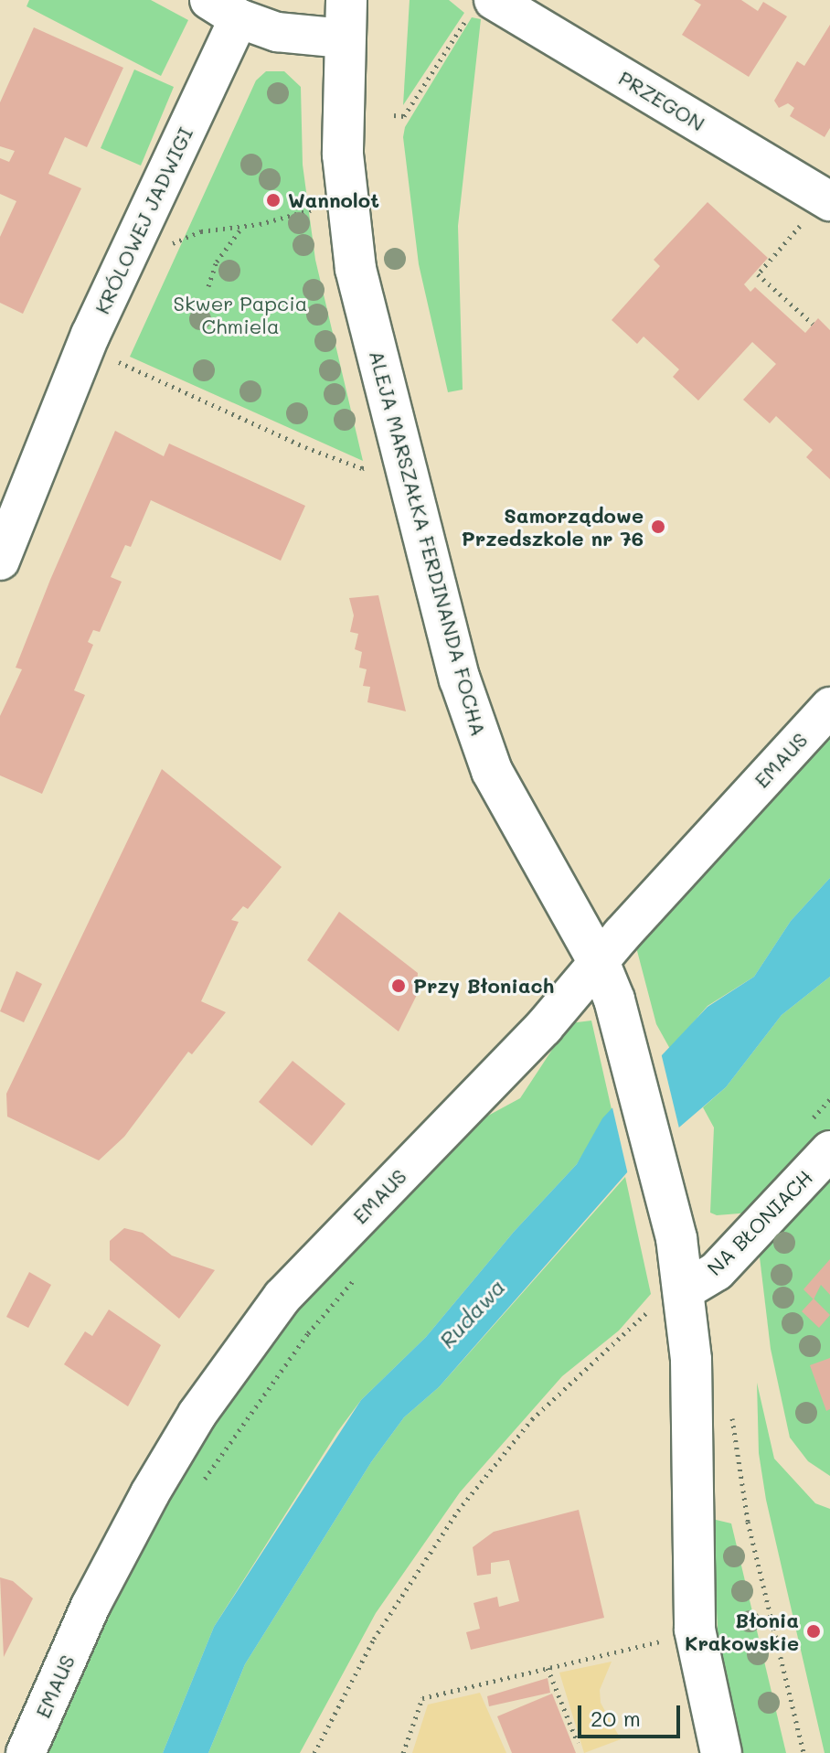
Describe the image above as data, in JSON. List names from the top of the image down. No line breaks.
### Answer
{"streets":{"street":["PRZEGON","KRÓLOWEJ JADWIGI","ALEJA MARSZAŁKA FERDINANDA FOCHA","EMAUS","NA BŁONIACH"]},"crossings":[["KRÓLOWEJ JADWIGI","ALEJA MARSZAŁKA FERDINANDA FOCHA"],["ALEJA MARSZAŁKA FERDINANDA FOCHA","EMAUS"],["ALEJA MARSZAŁKA FERDINANDA FOCHA","NA BŁONIACH"]],"water":["Rudawa"],"parks":["Skwer Papcia Chmiela"],"places":["Wannolot","Samorządowe Przedszkole nr 76","Przy Błoniach","Błonia Krakowskie"],"scale_bar":"20 m"}
